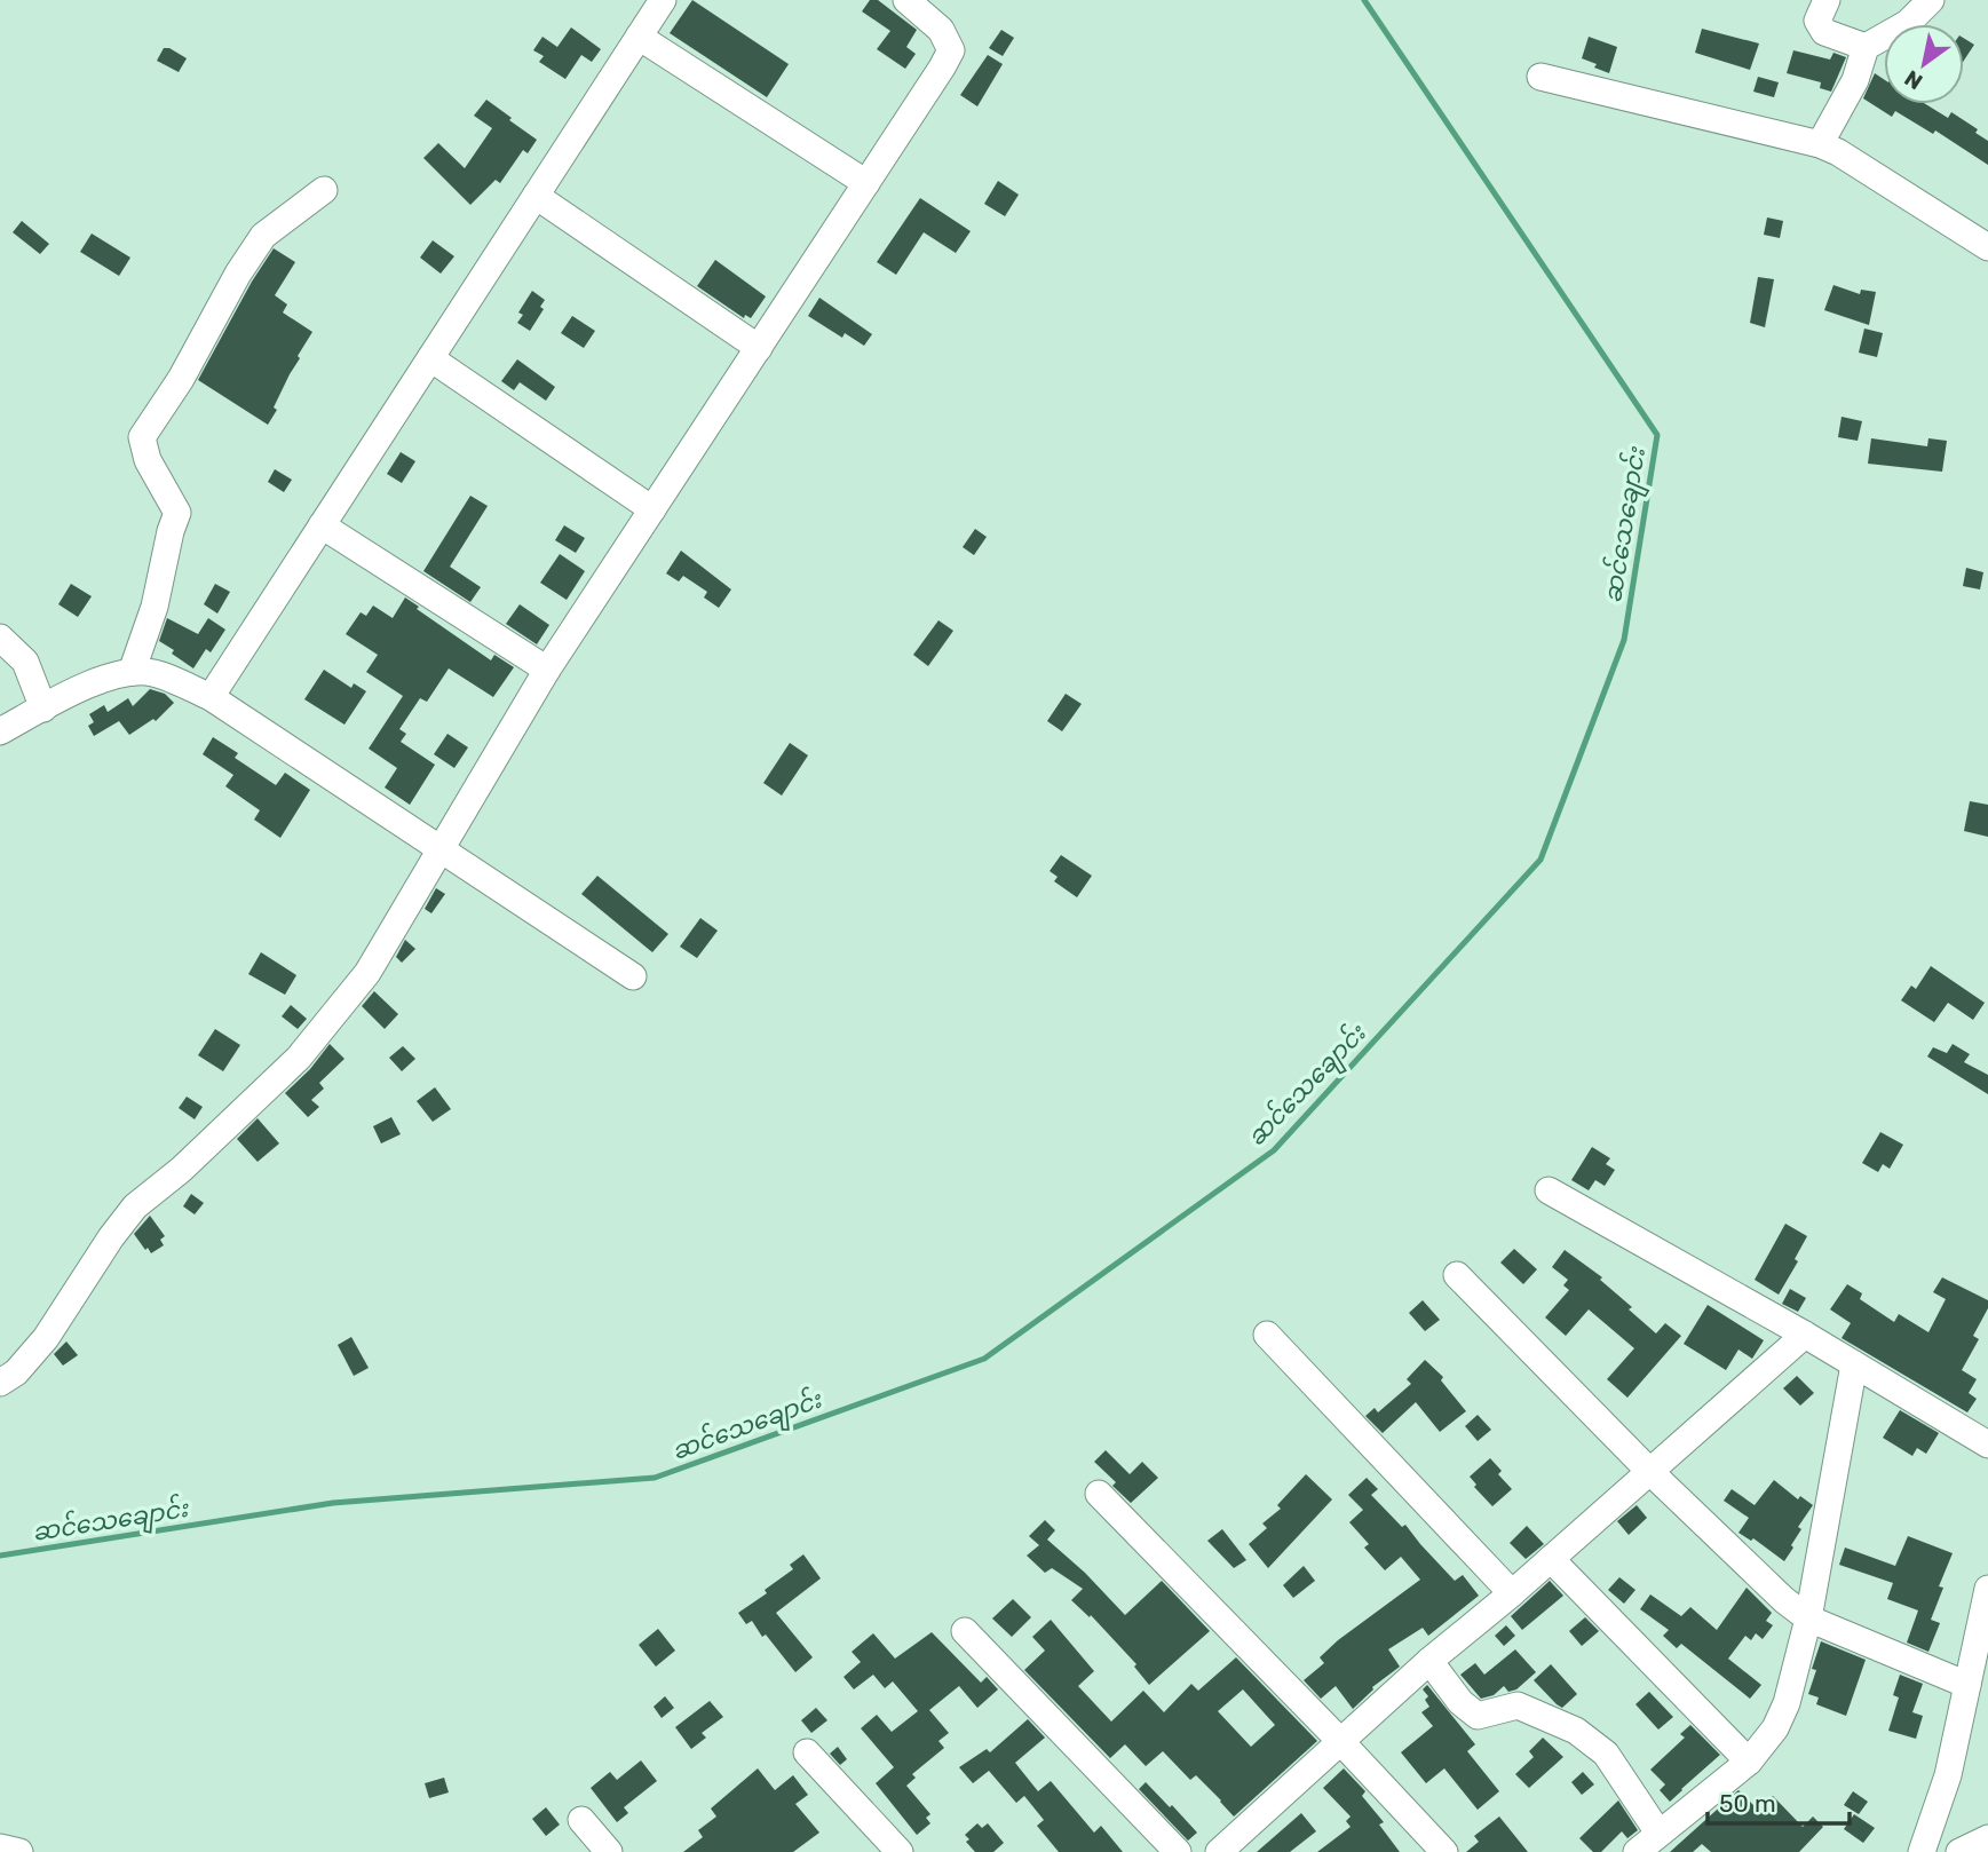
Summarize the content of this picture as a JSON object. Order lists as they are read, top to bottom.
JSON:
{
  "water": ["ဆင်သေချောင်း"],
  "scale_bar": "50 m",
  "north": "bottom left"
}
